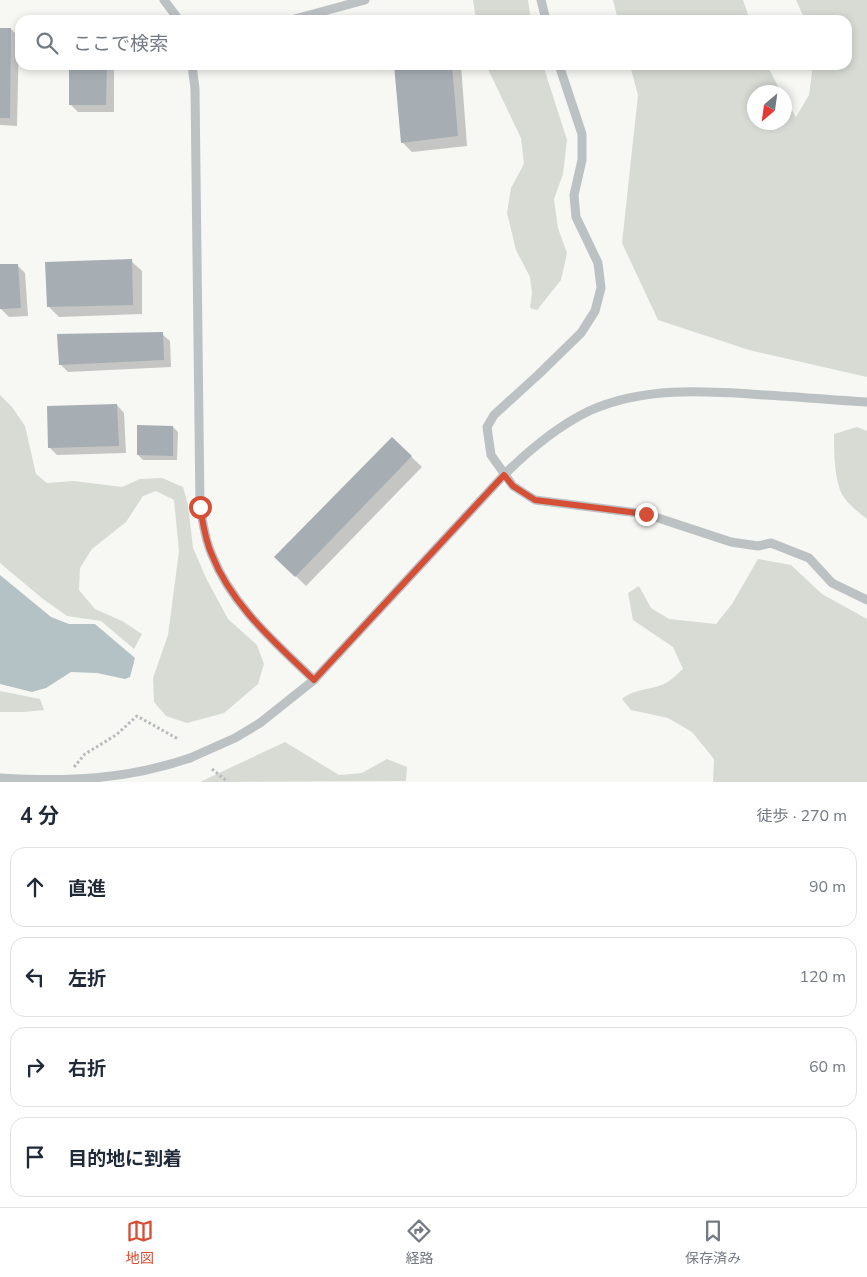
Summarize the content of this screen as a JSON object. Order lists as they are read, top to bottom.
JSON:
{
  "north": "bottom left",
  "page": {
    "search": "ここで検索",
    "heading": ["4 分", "徒歩 · 270 m"],
    "list": [
      ["直進", "90 m"],
      ["左折", "120 m"],
      ["右折", "60 m"],
      "目的地に到着"
    ],
    "nav": ["地図", "経路", "保存済み"]
  }
}
